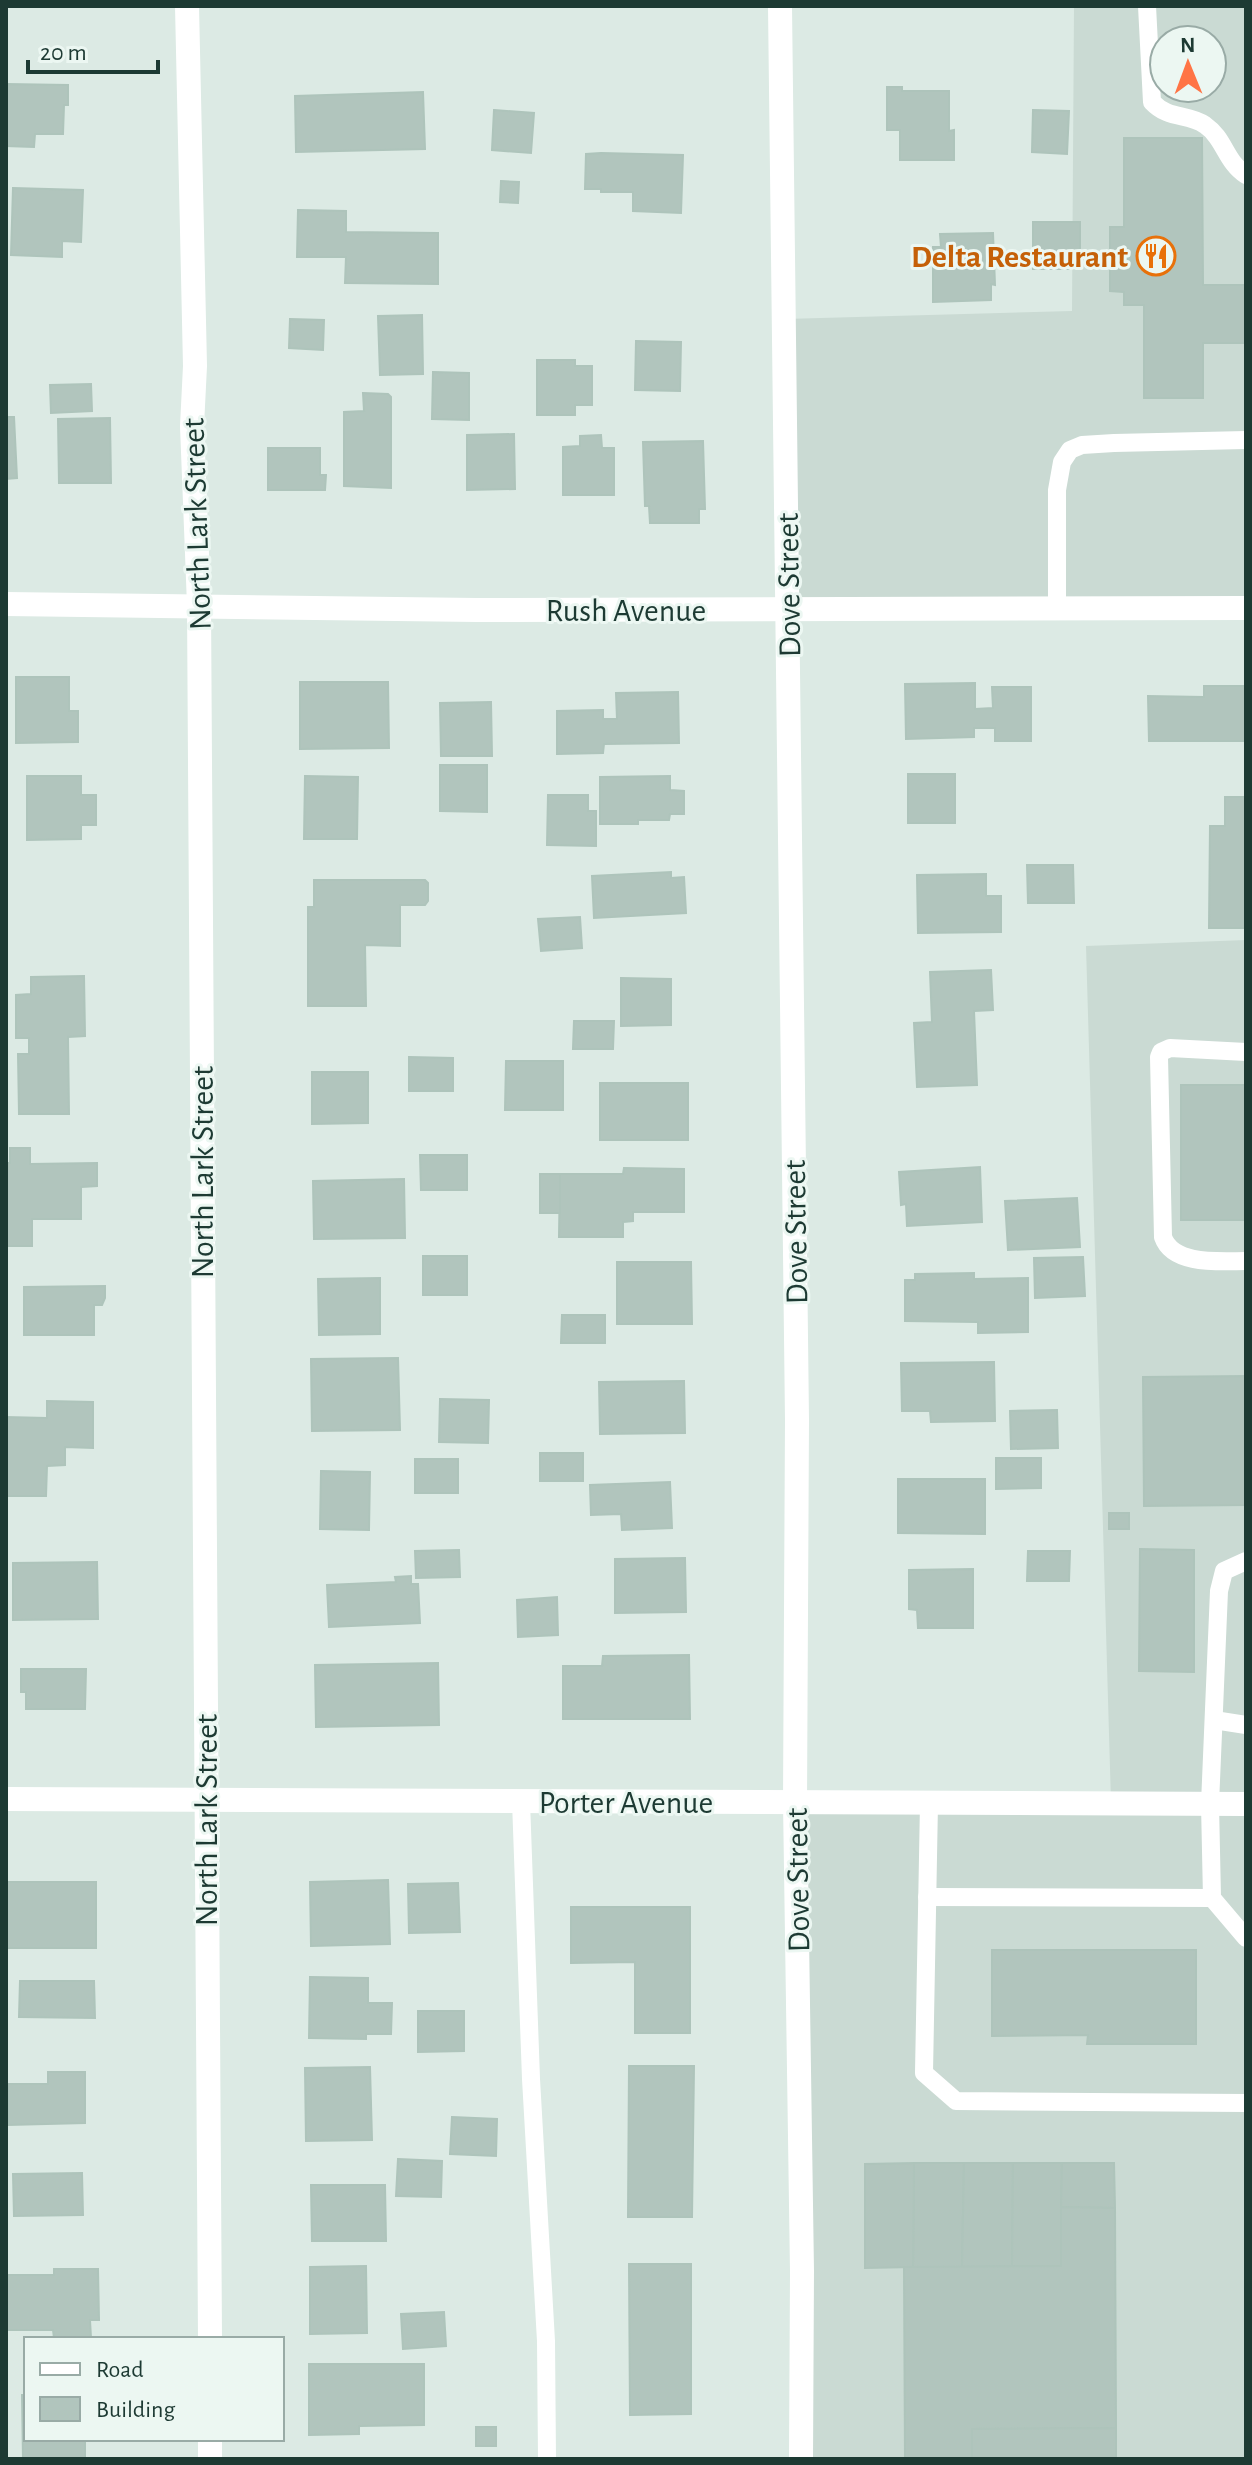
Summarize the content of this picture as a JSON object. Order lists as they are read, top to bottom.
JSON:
{
  "streets": {
    "street": [
      "North Lark Street",
      "Dove Street",
      "Rush Avenue",
      "Porter Avenue"
    ]
  },
  "crossings": [
    ["North Lark Street", "Rush Avenue"],
    ["North Lark Street", "Porter Avenue"],
    ["Dove Street", "Rush Avenue"],
    ["Dove Street", "Porter Avenue"]
  ],
  "places": {
    "restaurant": ["Delta Restaurant"]
  },
  "legend": ["Road", "Building"],
  "scale_bar": "20 m",
  "north": "top"
}
